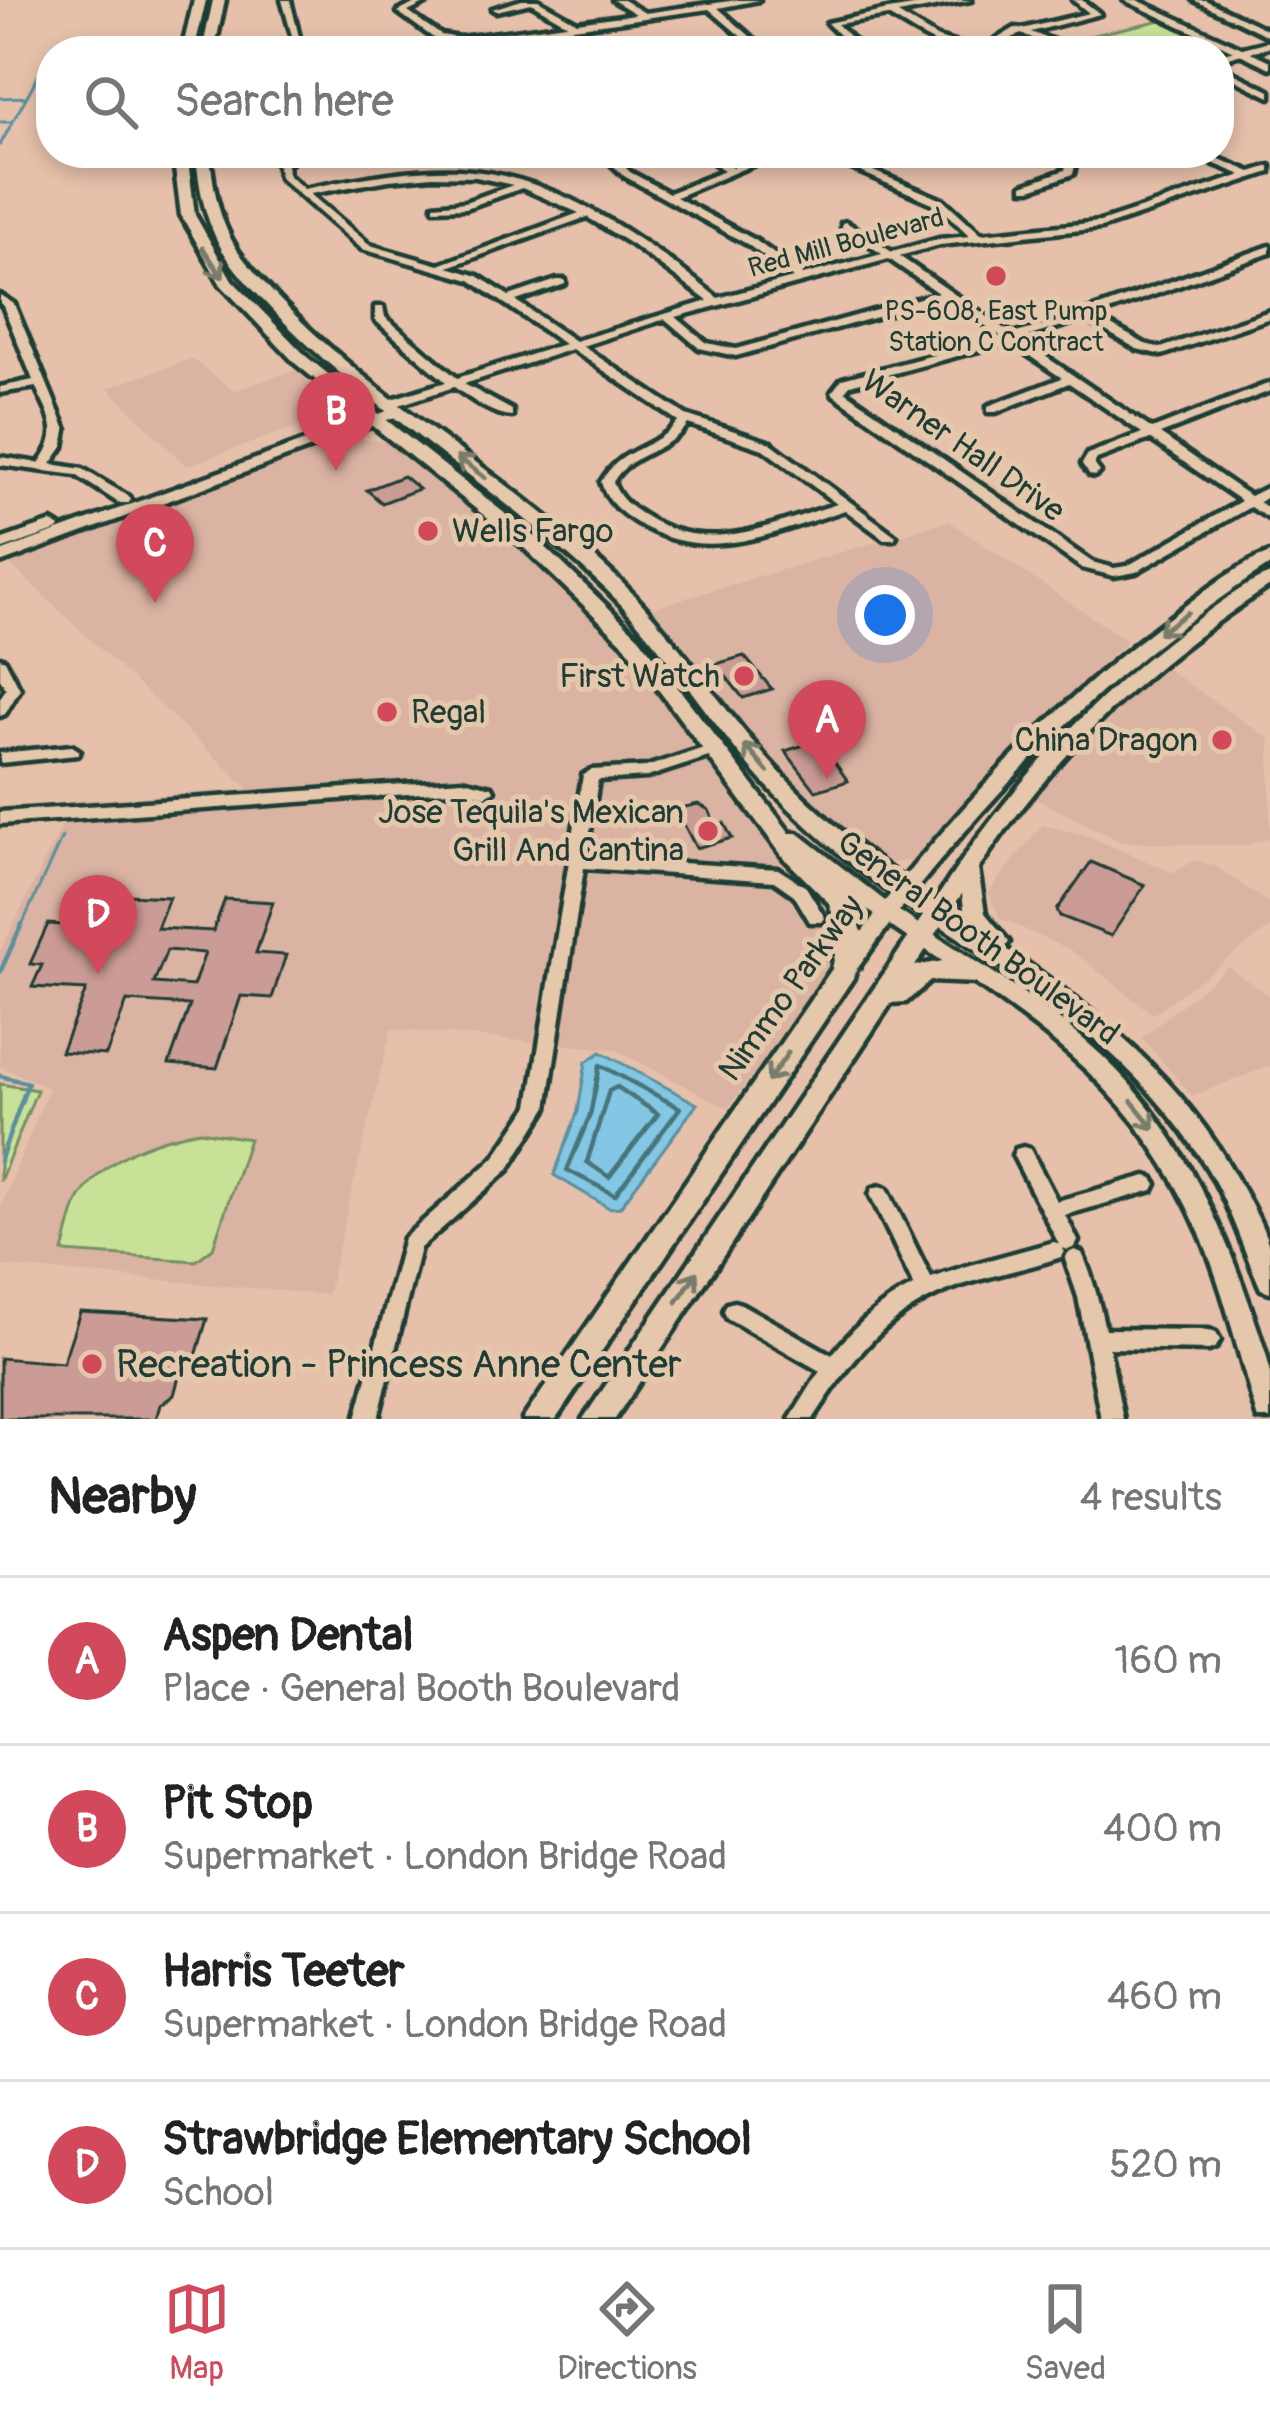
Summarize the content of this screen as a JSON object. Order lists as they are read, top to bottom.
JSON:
{
  "streets": {
    "highway": ["General Booth Boulevard", "Nimmo Parkway"],
    "street": ["Red Mill Boulevard", "Warner Hall Drive"]
  },
  "crossings": [
    ["Red Mill Boulevard", "General Booth Boulevard"],
    ["General Booth Boulevard", "Nimmo Parkway"]
  ],
  "places": [
    "PS-608; East Pump Station C Contract",
    "Wells Fargo",
    "First Watch",
    "Regal",
    "China Dragon",
    "Jose Tequila's Mexican Grill And Cantina",
    "Recreation - Princess Anne Center"
  ],
  "page": {
    "search": "Search here",
    "pins": [
      "B",
      "C",
      "A",
      "D"
    ],
    "heading": ["Nearby", "4 results"],
    "list": [
      {
        "mark": "A",
        "name": "Aspen Dental",
        "note": "Place · General Booth Boulevard",
        "value": "160 m"
      },
      {
        "mark": "B",
        "name": "Pit Stop",
        "note": "Supermarket · London Bridge Road",
        "value": "400 m"
      },
      {
        "mark": "C",
        "name": "Harris Teeter",
        "note": "Supermarket · London Bridge Road",
        "value": "460 m"
      },
      {
        "mark": "D",
        "name": "Strawbridge Elementary School",
        "note": "School",
        "value": "520 m"
      }
    ],
    "nav": ["Map", "Directions", "Saved"]
  }
}
